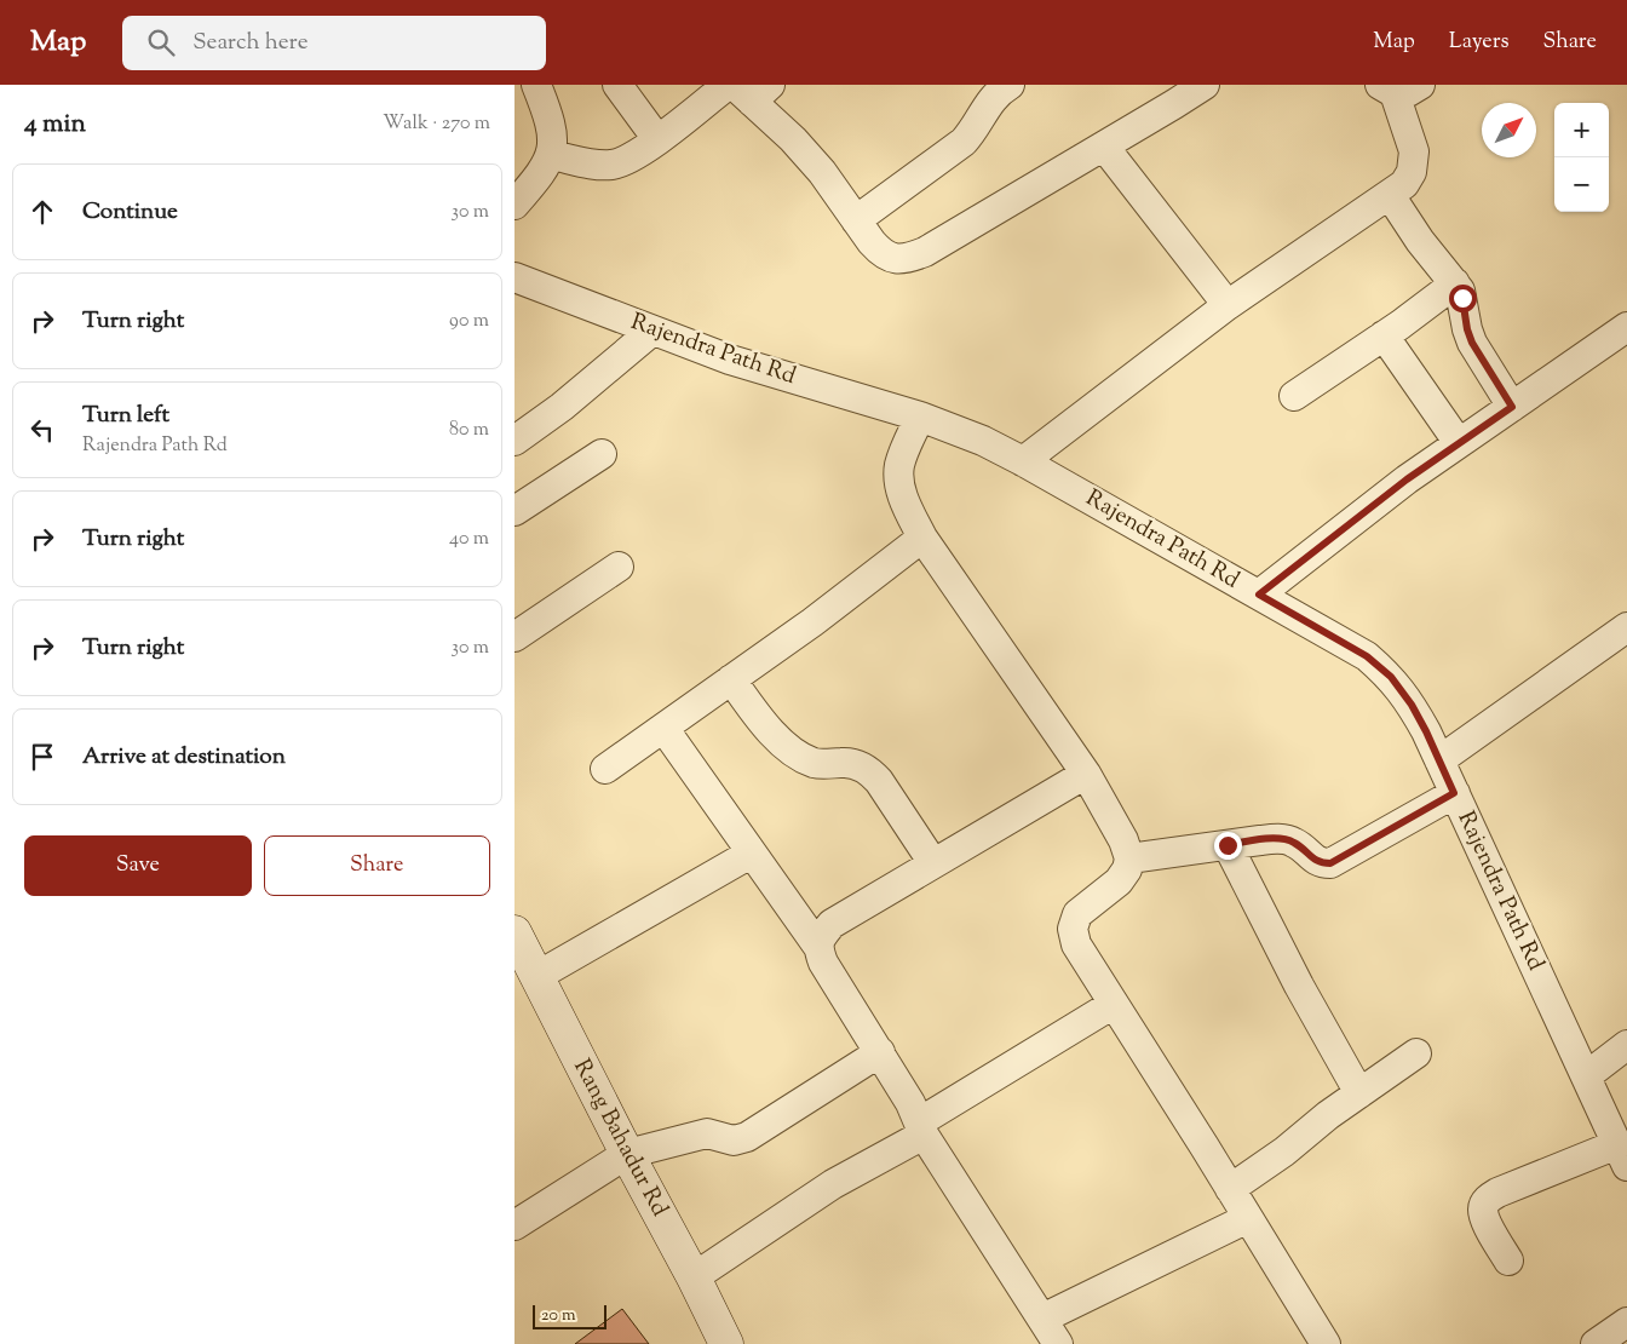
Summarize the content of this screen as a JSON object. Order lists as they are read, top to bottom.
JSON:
{
  "streets": {
    "street": ["Rajendra Path Rd", "Rang Bahadur Rd"]
  },
  "scale_bar": "20 m",
  "north": "top right",
  "page": {
    "header": "Map",
    "search": "Search here",
    "nav": ["Map", "Layers", "Share"],
    "heading": ["4 min", "Walk · 270 m"],
    "map_buttons": ["+", "−"],
    "list": [
      ["Continue", "30 m"],
      ["Turn right", "90 m"],
      ["Turn left", "Rajendra Path Rd", "80 m"],
      ["Turn right", "40 m"],
      ["Turn right", "30 m"],
      "Arrive at destination"
    ],
    "buttons": ["Save", "Share"],
    "scale": "20 m"
  }
}
